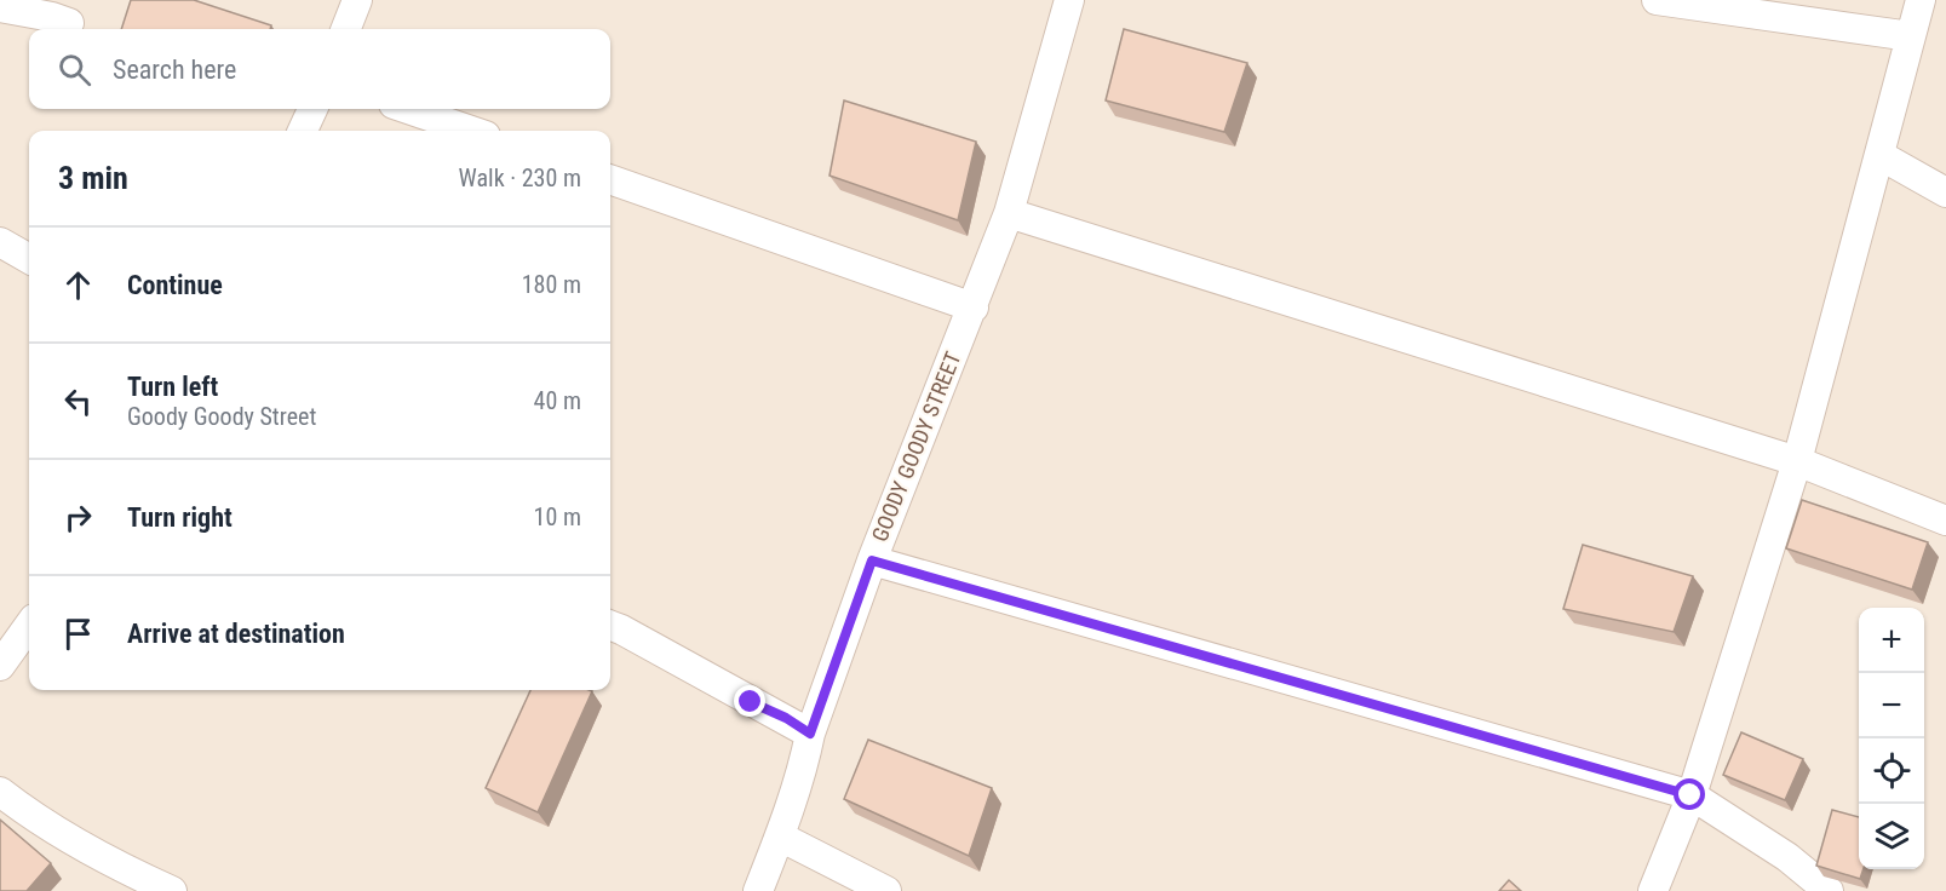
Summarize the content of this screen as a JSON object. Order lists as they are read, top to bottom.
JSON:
{
  "streets": {
    "street": ["GOODY GOODY STREET"]
  },
  "page": {
    "search": "Search here",
    "heading": ["3 min", "Walk · 230 m"],
    "list": [
      ["Continue", "180 m"],
      ["Turn left", "Goody Goody Street", "40 m"],
      ["Turn right", "10 m"],
      "Arrive at destination"
    ],
    "map_buttons": ["+", "−"]
  }
}
